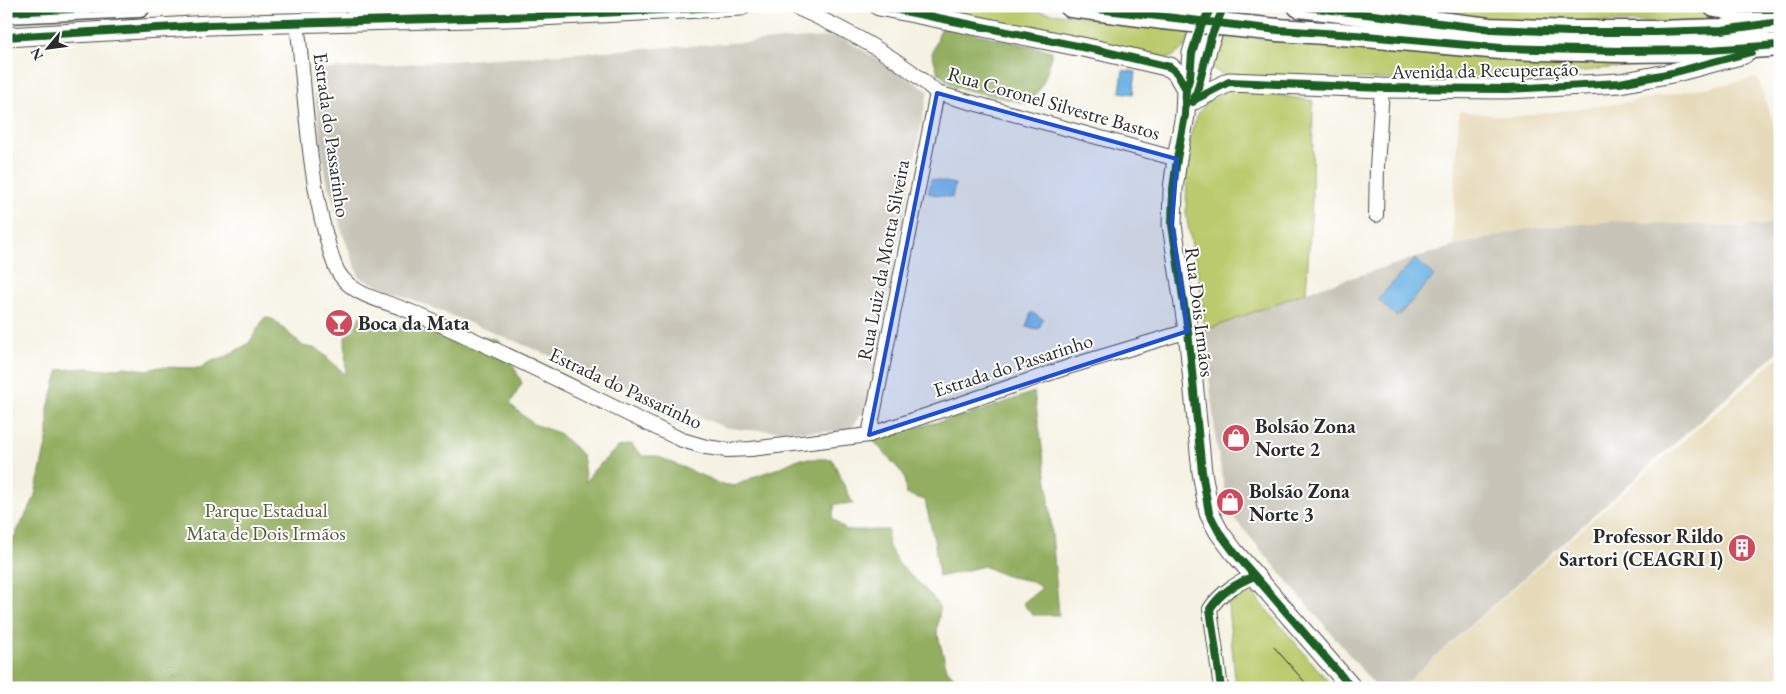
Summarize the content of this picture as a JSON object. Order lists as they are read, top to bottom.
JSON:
{
  "streets": {
    "highway": ["Avenida da Recuperação"],
    "main road": ["Rua Dois Irmãos"],
    "street": ["Rua Coronel Silvestre Bastos", "Estrada do Passarinho", "Rua Luiz da Motta Silveira"]
  },
  "crossings": [
    ["Avenida da Recuperação", "Rua Dois Irmãos"],
    ["Rua Coronel Silvestre Bastos", "Rua Luiz da Motta Silveira"],
    ["Rua Coronel Silvestre Bastos", "Rua Dois Irmãos"],
    ["Estrada do Passarinho", "Rua Luiz da Motta Silveira"],
    ["Estrada do Passarinho", "Rua Dois Irmãos"]
  ],
  "parks": ["Parque Estadual Mata de Dois Irmãos"],
  "places": {
    "bar": ["Boca da Mata"],
    "shop": ["Bolsão Zona Norte 2", "Bolsão Zona Norte 3"],
    "building": ["Professor Rildo Sartori (CEAGRI I)"]
  },
  "north": "bottom left"
}
